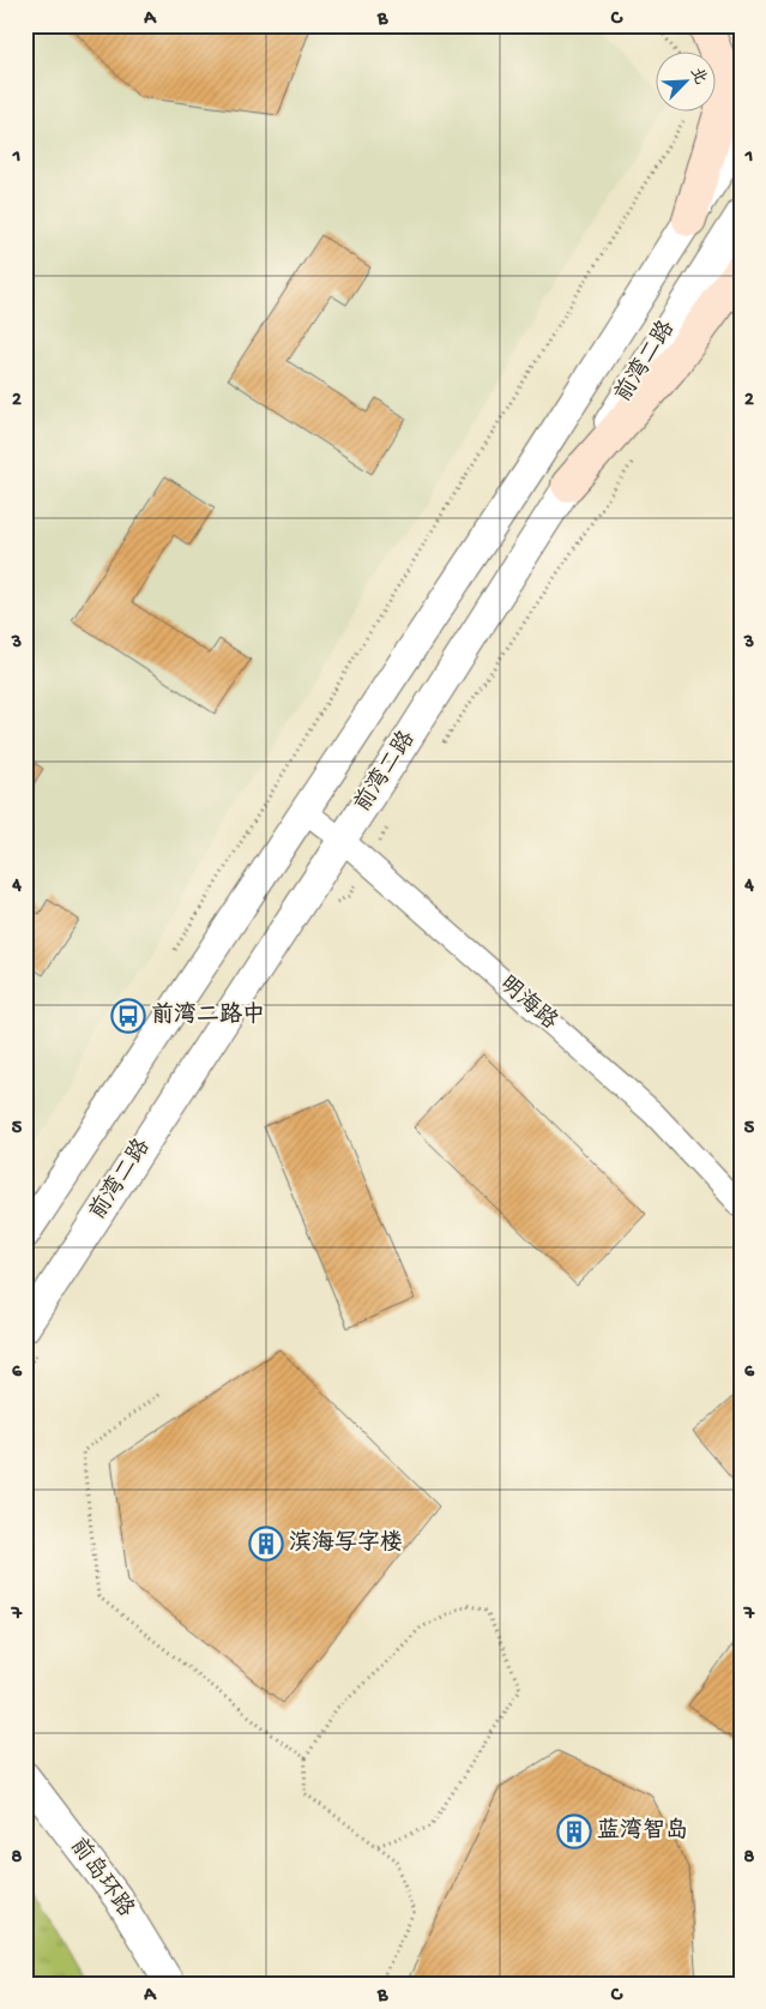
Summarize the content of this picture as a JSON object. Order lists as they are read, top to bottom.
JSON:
{
  "streets": {
    "street": ["前湾二路", "明海路", "前岛环路"]
  },
  "crossings": [
    ["前湾二路", "明海路"]
  ],
  "places": {
    "bus stop": ["前湾二路中"],
    "building": ["滨海写字楼", "蓝湾智岛"]
  },
  "north": "top right",
  "grid": {
    "columns": ["A", "B", "C"],
    "rows": [
      "1",
      "2",
      "3",
      "4",
      "5",
      "6",
      "7",
      "8"
    ]
  }
}
